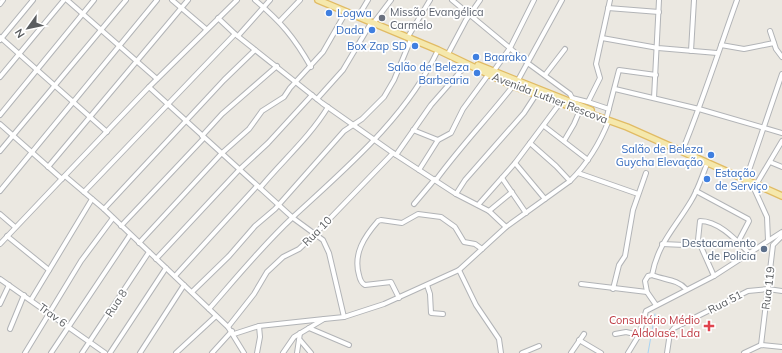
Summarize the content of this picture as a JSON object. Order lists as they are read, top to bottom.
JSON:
{
  "streets": {
    "main road": ["Avenida Luther Rescova"],
    "street": [
      "Rua 10",
      "Rua 119",
      "Rua 51",
      "Rua 8",
      "Trav 6"
    ]
  },
  "crossings": [
    ["Avenida Luther Rescova", "Rua 10"],
    ["Rua 119", "Rua 51"],
    ["Rua 8", "Trav 6"]
  ],
  "places": {
    "other": [
      "Logwa",
      "Missão Evangélica Carmelo",
      "Dada",
      "Box Zap SD",
      "Baarako",
      "Salão de Beleza Barbearia",
      "Salão de Beleza Guycha Elevação",
      "Estação de Serviço",
      "Destacamento de Policia"
    ],
    "health": ["Consultório Médio Aldolase, Lda"]
  },
  "north": "bottom left"
}
